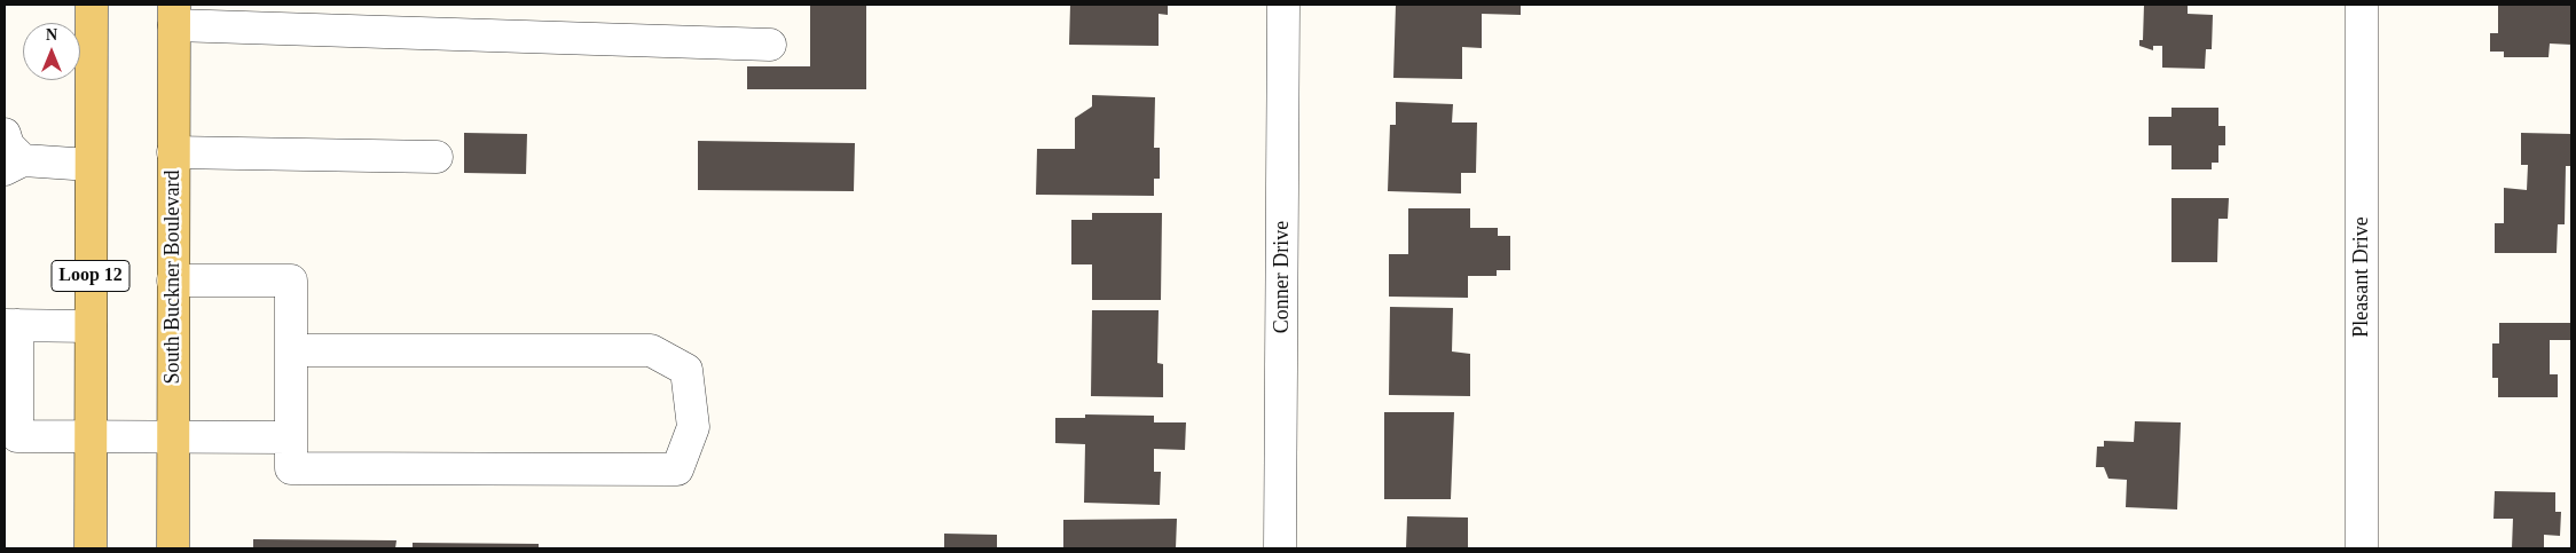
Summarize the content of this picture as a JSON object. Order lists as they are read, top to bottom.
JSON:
{
  "streets": {
    "main road": ["Loop 12", "South Buckner Boulevard"],
    "street": ["Conner Drive", "Pleasant Drive"]
  },
  "north": "top"
}
